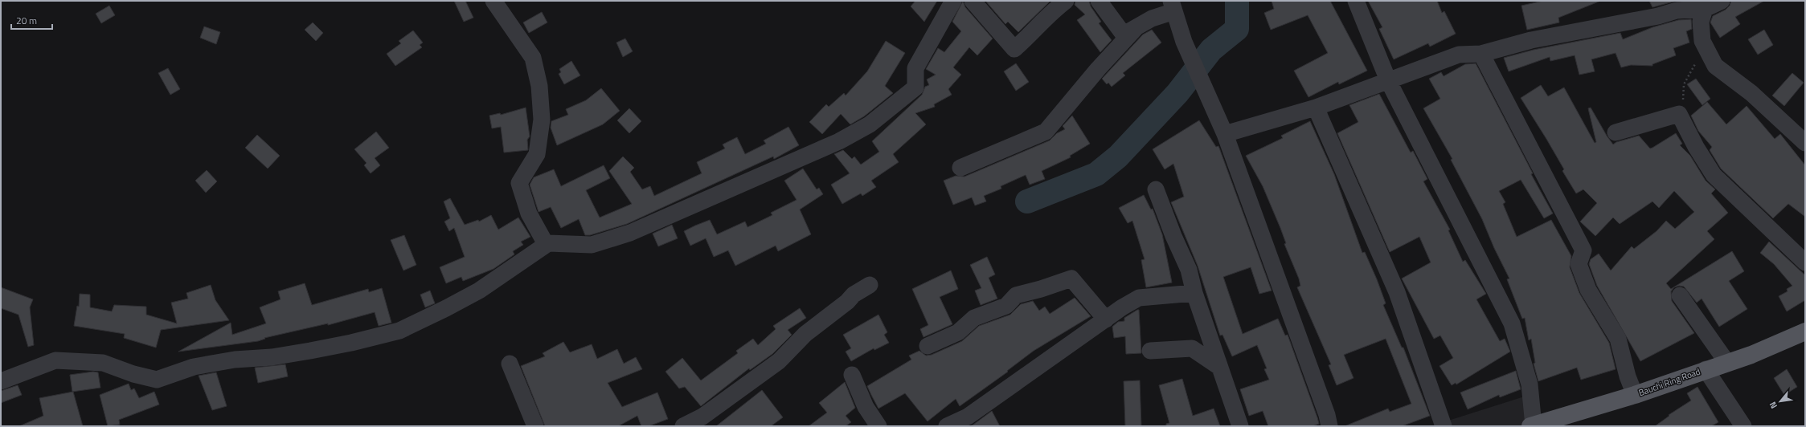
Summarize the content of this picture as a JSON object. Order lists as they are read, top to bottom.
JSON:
{
  "streets": {
    "main road": ["Bauchi Ring Road"]
  },
  "scale_bar": "20 m",
  "north": "bottom left"
}
